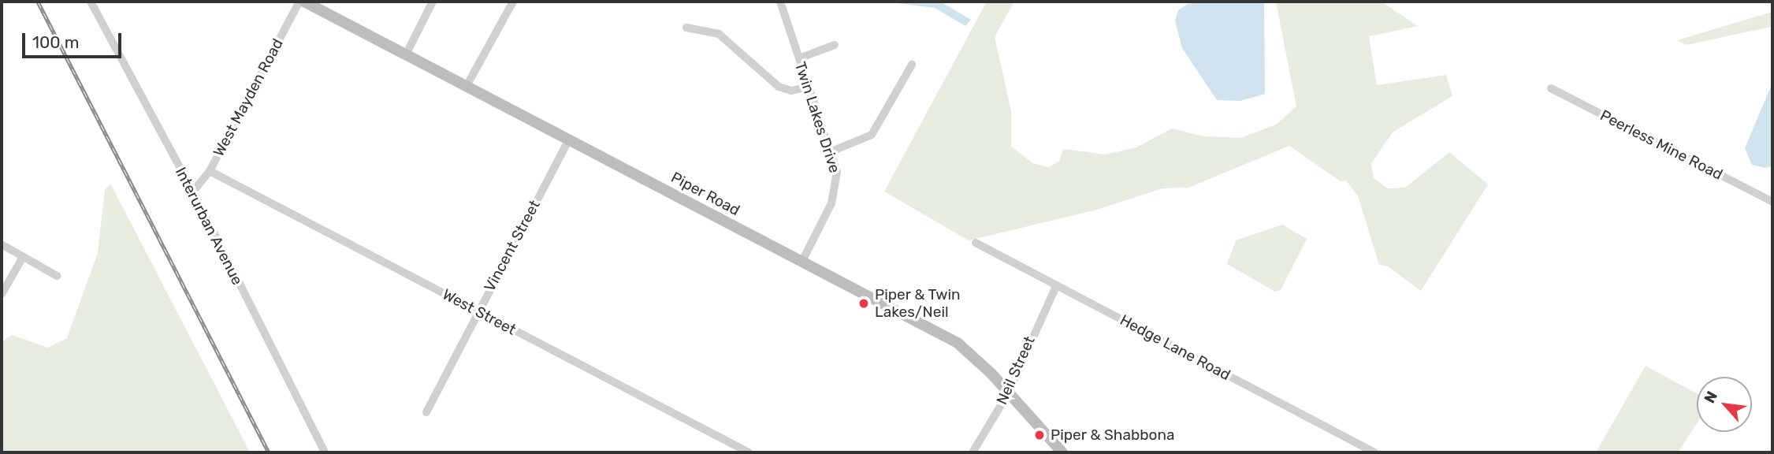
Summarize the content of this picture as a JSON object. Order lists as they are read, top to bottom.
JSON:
{
  "streets": {
    "street": [
      "West Mayden Road",
      "Twin Lakes Drive",
      "Peerless Mine Road",
      "Piper Road",
      "Interurban Avenue",
      "Vincent Street",
      "West Street",
      "Hedge Lane Road",
      "Neil Street"
    ]
  },
  "crossings": [
    ["West Mayden Road", "Interurban Avenue"],
    ["West Mayden Road", "West Street"],
    ["Twin Lakes Drive", "Piper Road"],
    ["Piper Road", "Vincent Street"],
    ["Piper Road", "Neil Street"],
    ["Vincent Street", "West Street"],
    ["Hedge Lane Road", "Neil Street"]
  ],
  "places": ["Piper & Twin Lakes/Neil", "Piper & Shabbona"],
  "scale_bar": "100 m",
  "north": "top left"
}
